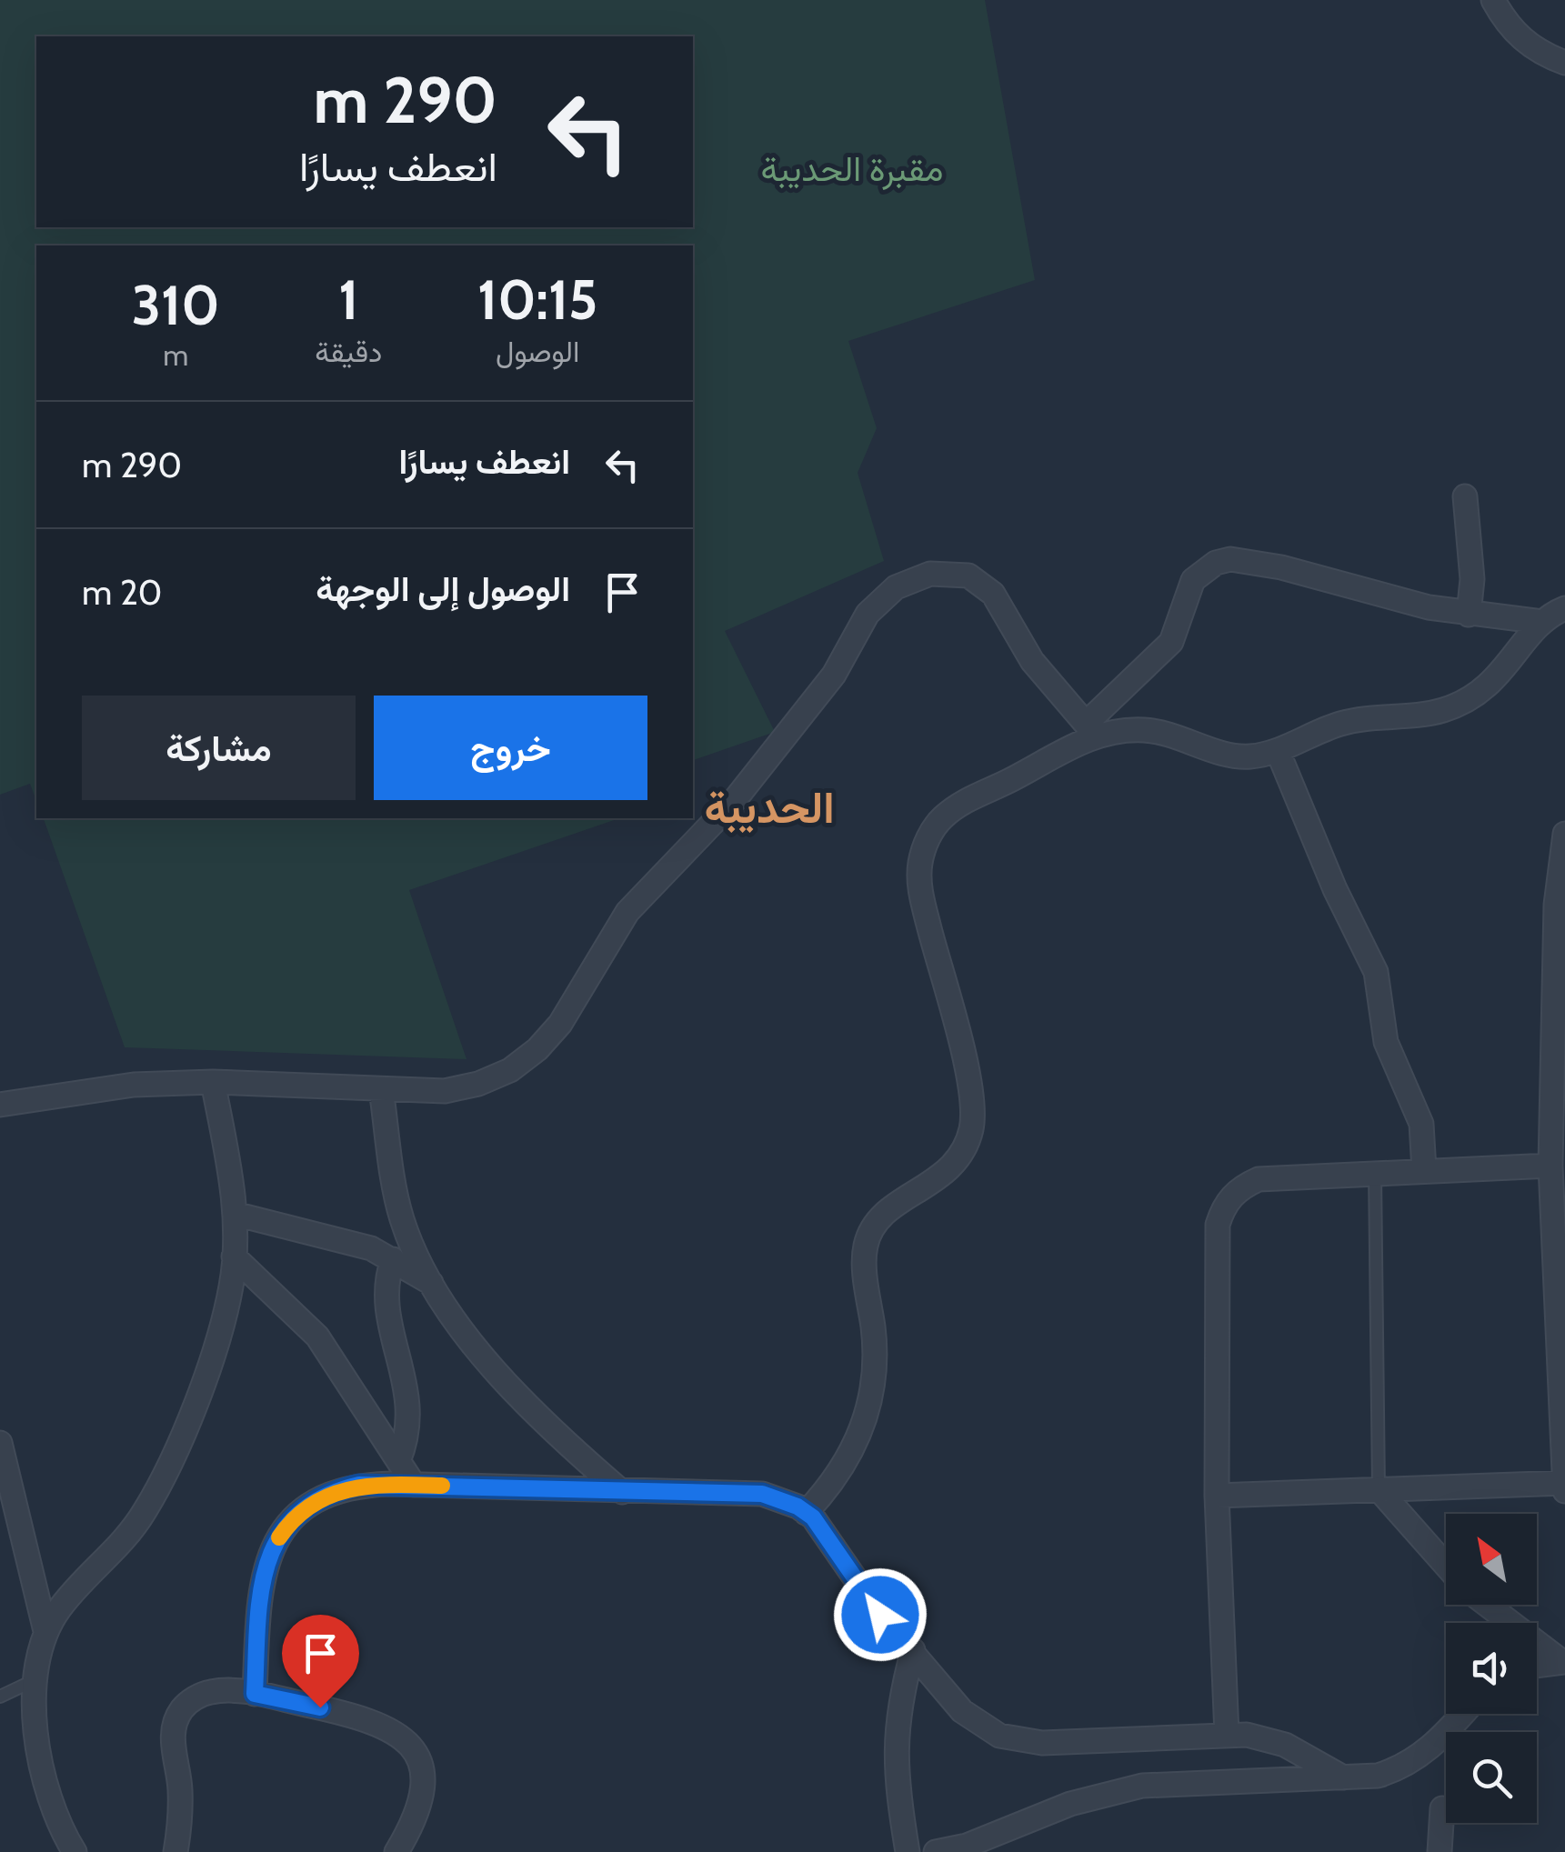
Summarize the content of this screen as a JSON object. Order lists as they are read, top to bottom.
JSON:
{
  "districts": ["الحديبة"],
  "parks": ["مقبرة الحديبة"],
  "north": "top left",
  "page": {
    "turn": ["290 m", "انعطف يسارًا"],
    "eta": [
      "10:15",
      "الوصول",
      "1",
      "دقيقة",
      "310",
      "m"
    ],
    "list": [
      {
        "name": "انعطف يسارًا",
        "value": "290 m"
      },
      {
        "name": "الوصول إلى الوجهة",
        "value": "20 m"
      }
    ],
    "buttons": ["خروج", "مشاركة"]
  }
}
